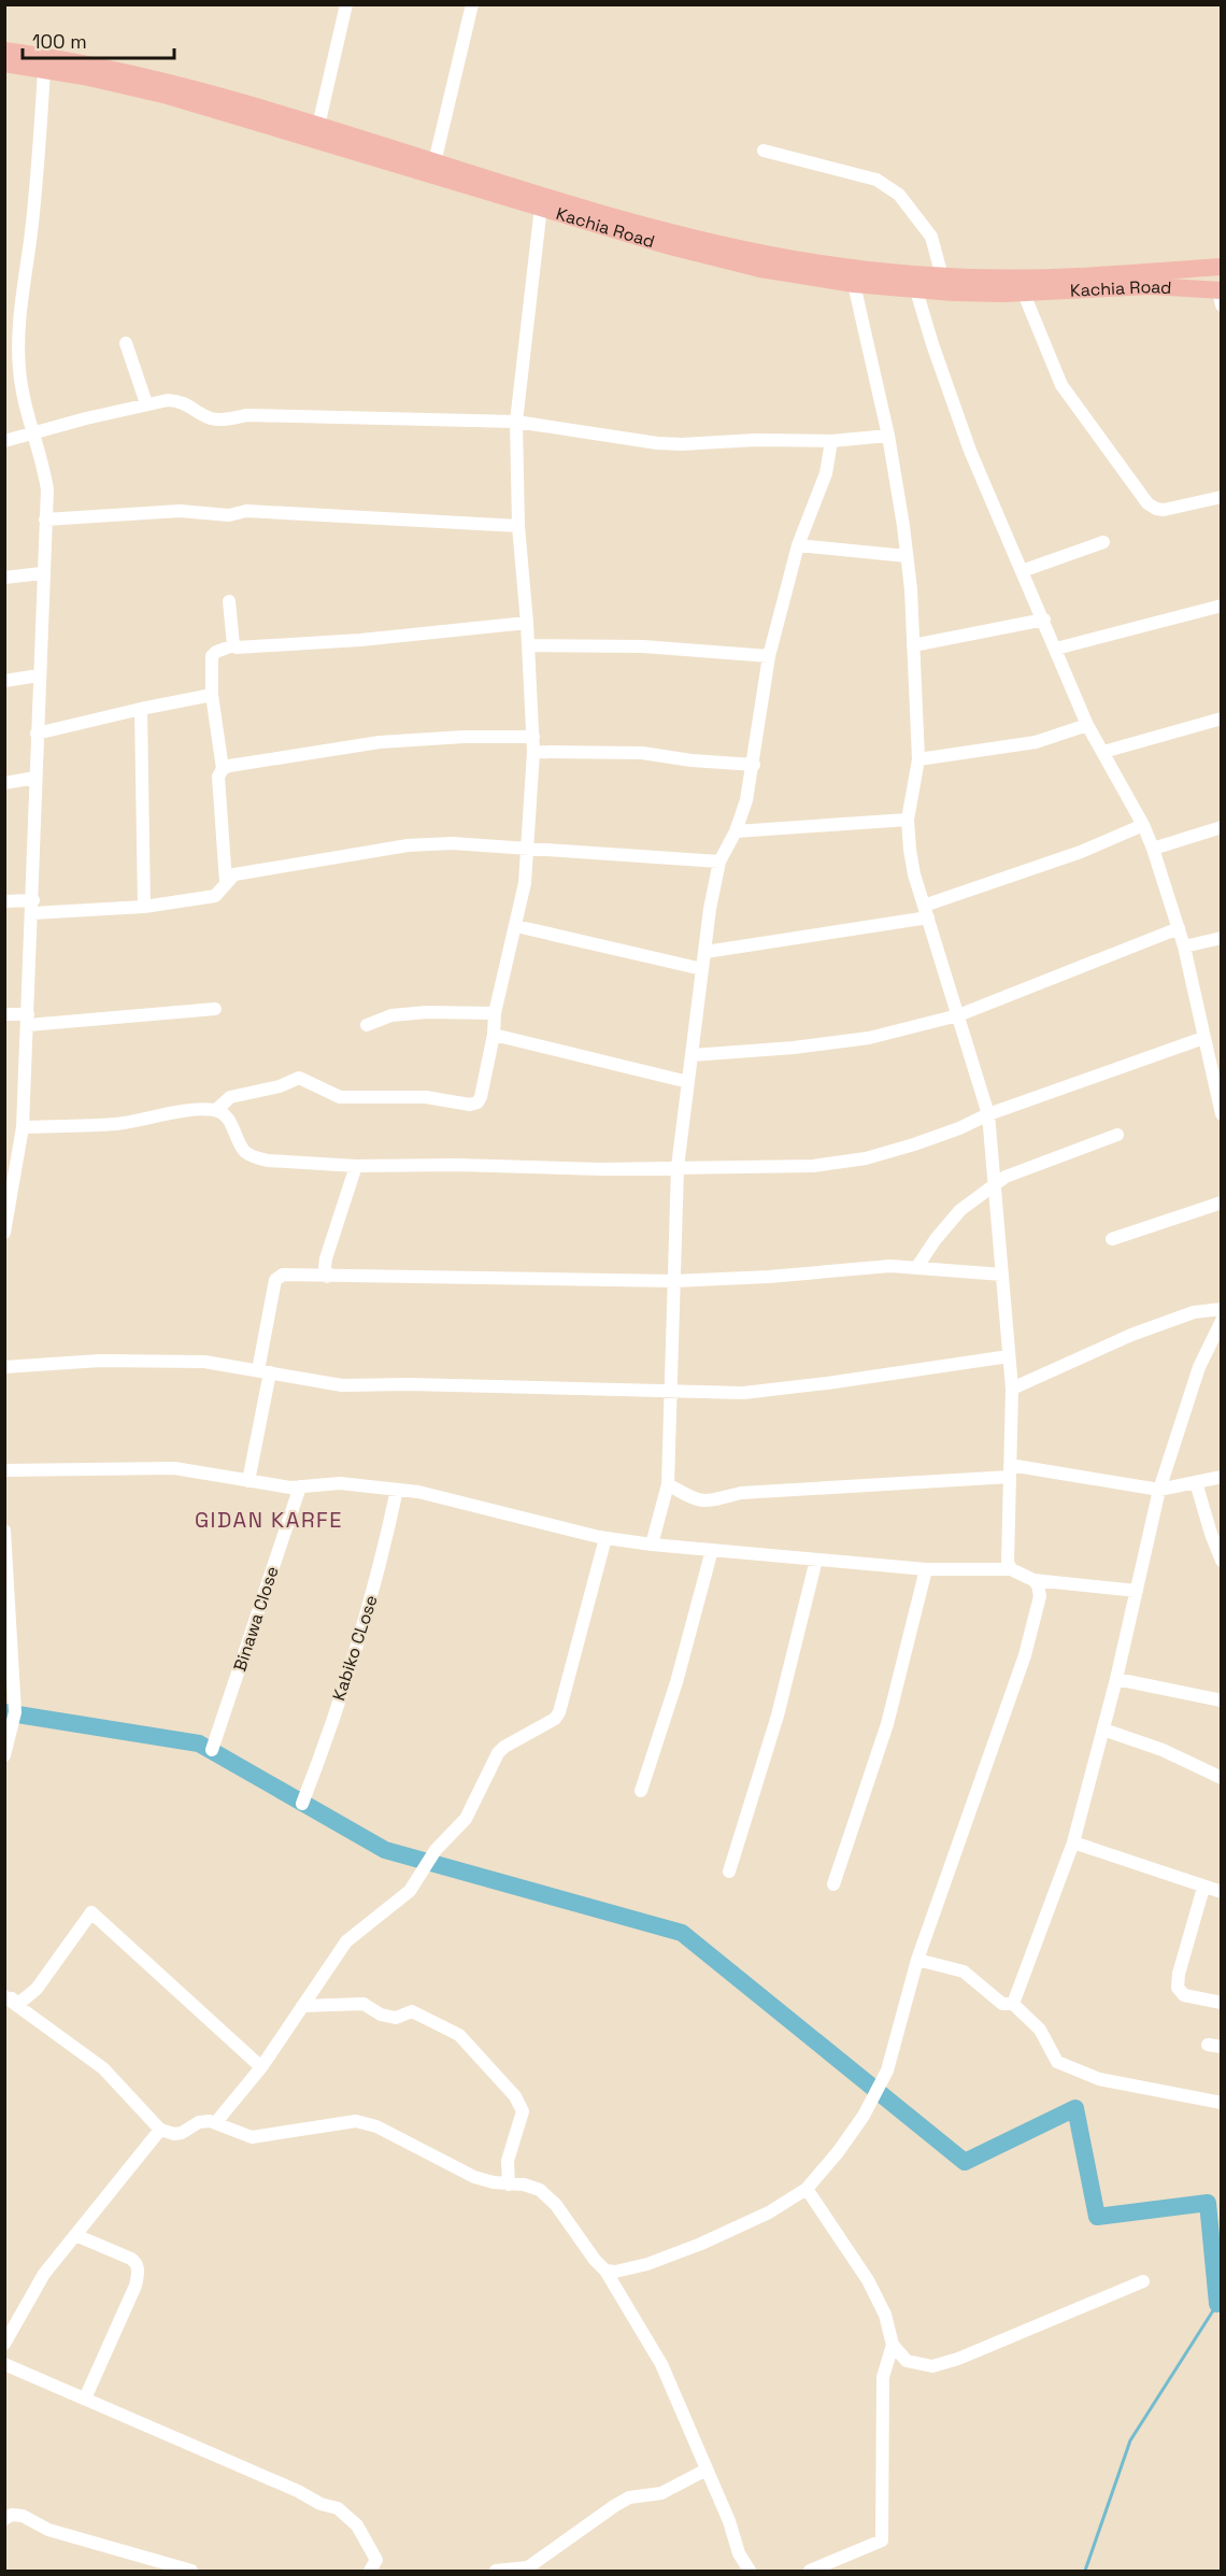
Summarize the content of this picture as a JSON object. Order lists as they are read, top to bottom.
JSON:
{
  "streets": {
    "highway": ["Kachia Road"],
    "street": ["Binawa Close", "Kabiko CLose"]
  },
  "districts": ["GIDAN KARFE"],
  "scale_bar": "100 m"
}
